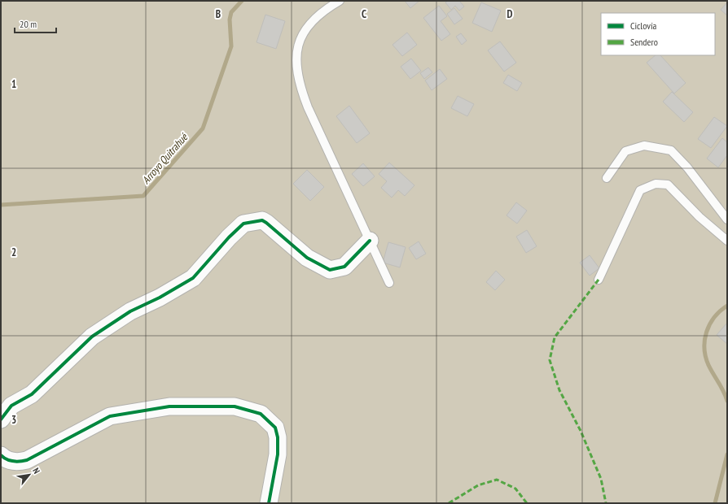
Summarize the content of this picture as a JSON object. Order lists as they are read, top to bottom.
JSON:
{
  "water": ["Arroyo Quitrahué"],
  "legend": ["Ciclovía", "Sendero"],
  "scale_bar": "20 m",
  "north": "top right",
  "grid": {
    "columns": ["B", "C", "D"],
    "rows": ["1", "2", "3"]
  }
}
